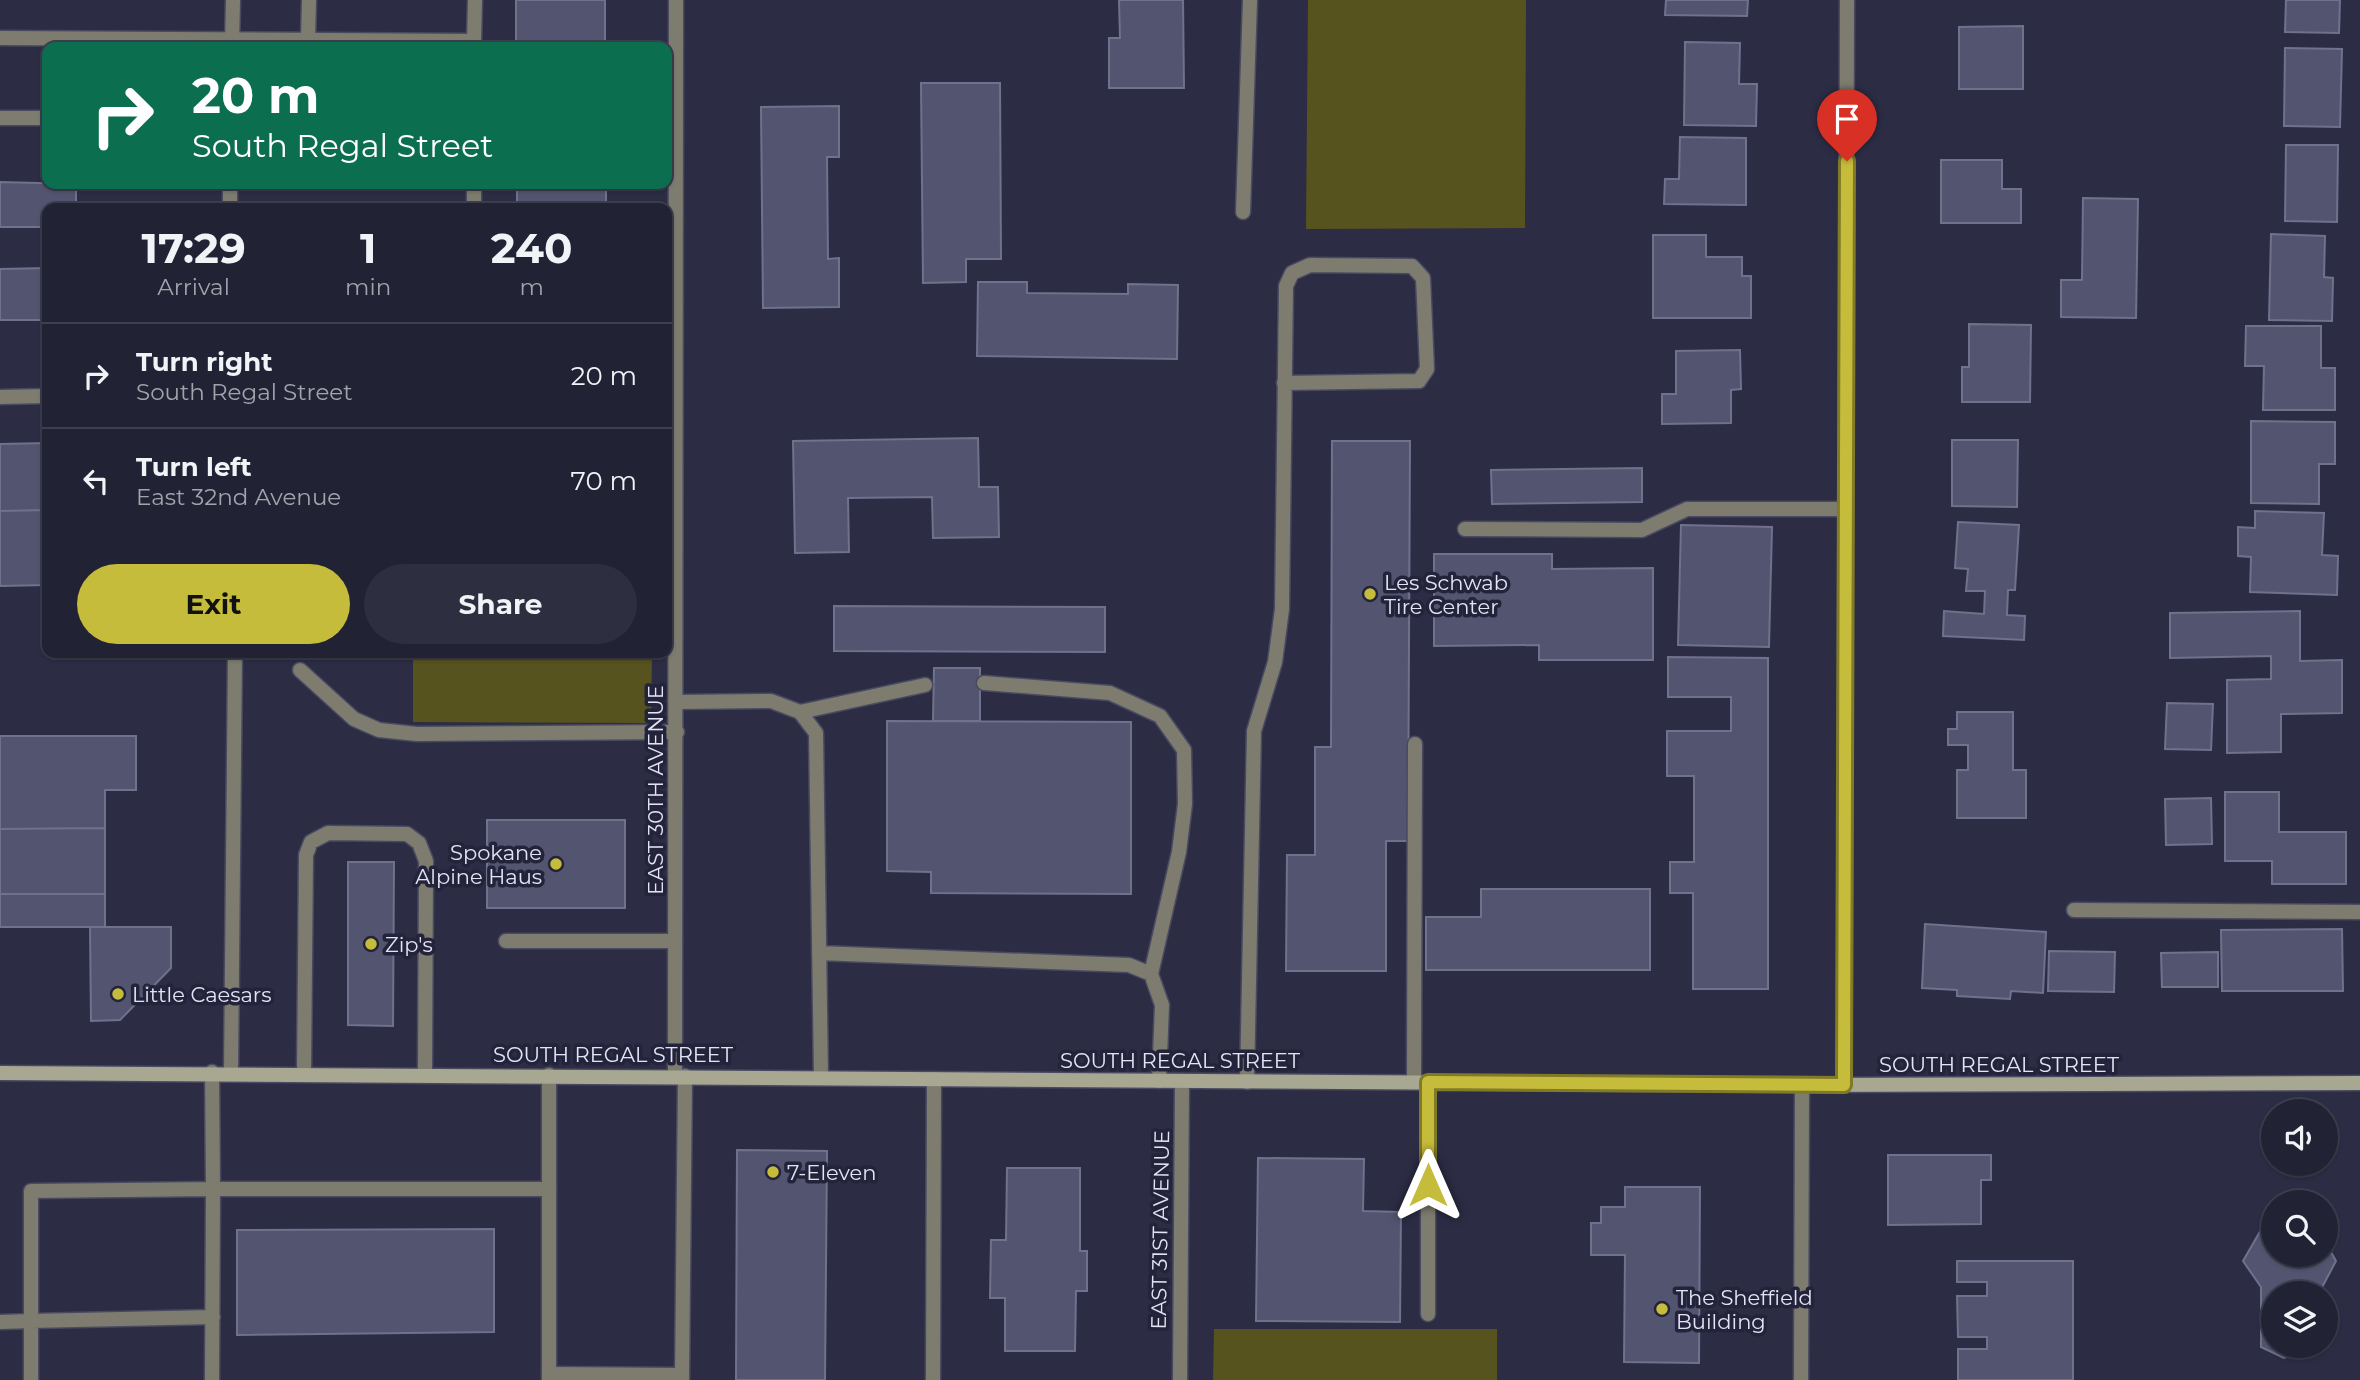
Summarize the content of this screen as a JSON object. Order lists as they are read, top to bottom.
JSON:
{
  "streets": {
    "main road": ["SOUTH REGAL STREET"],
    "street": ["EAST 30TH AVENUE", "EAST 31ST AVENUE"]
  },
  "crossings": [
    ["EAST 30TH AVENUE", "SOUTH REGAL STREET"],
    ["SOUTH REGAL STREET", "EAST 31ST AVENUE"]
  ],
  "places": [
    "Les Schwab Tire Center",
    "Spokane Alpine Haus",
    "Zip's",
    "Little Caesars",
    "7-Eleven",
    "The Sheffield Building"
  ],
  "page": {
    "turn": ["20 m", "South Regal Street"],
    "eta": [
      "17:29",
      "Arrival",
      "1",
      "min",
      "240",
      "m"
    ],
    "list": [
      {
        "name": "Turn right",
        "note": "South Regal Street",
        "value": "20 m"
      },
      {
        "name": "Turn left",
        "note": "East 32nd Avenue",
        "value": "70 m"
      }
    ],
    "buttons": ["Exit", "Share"]
  }
}
